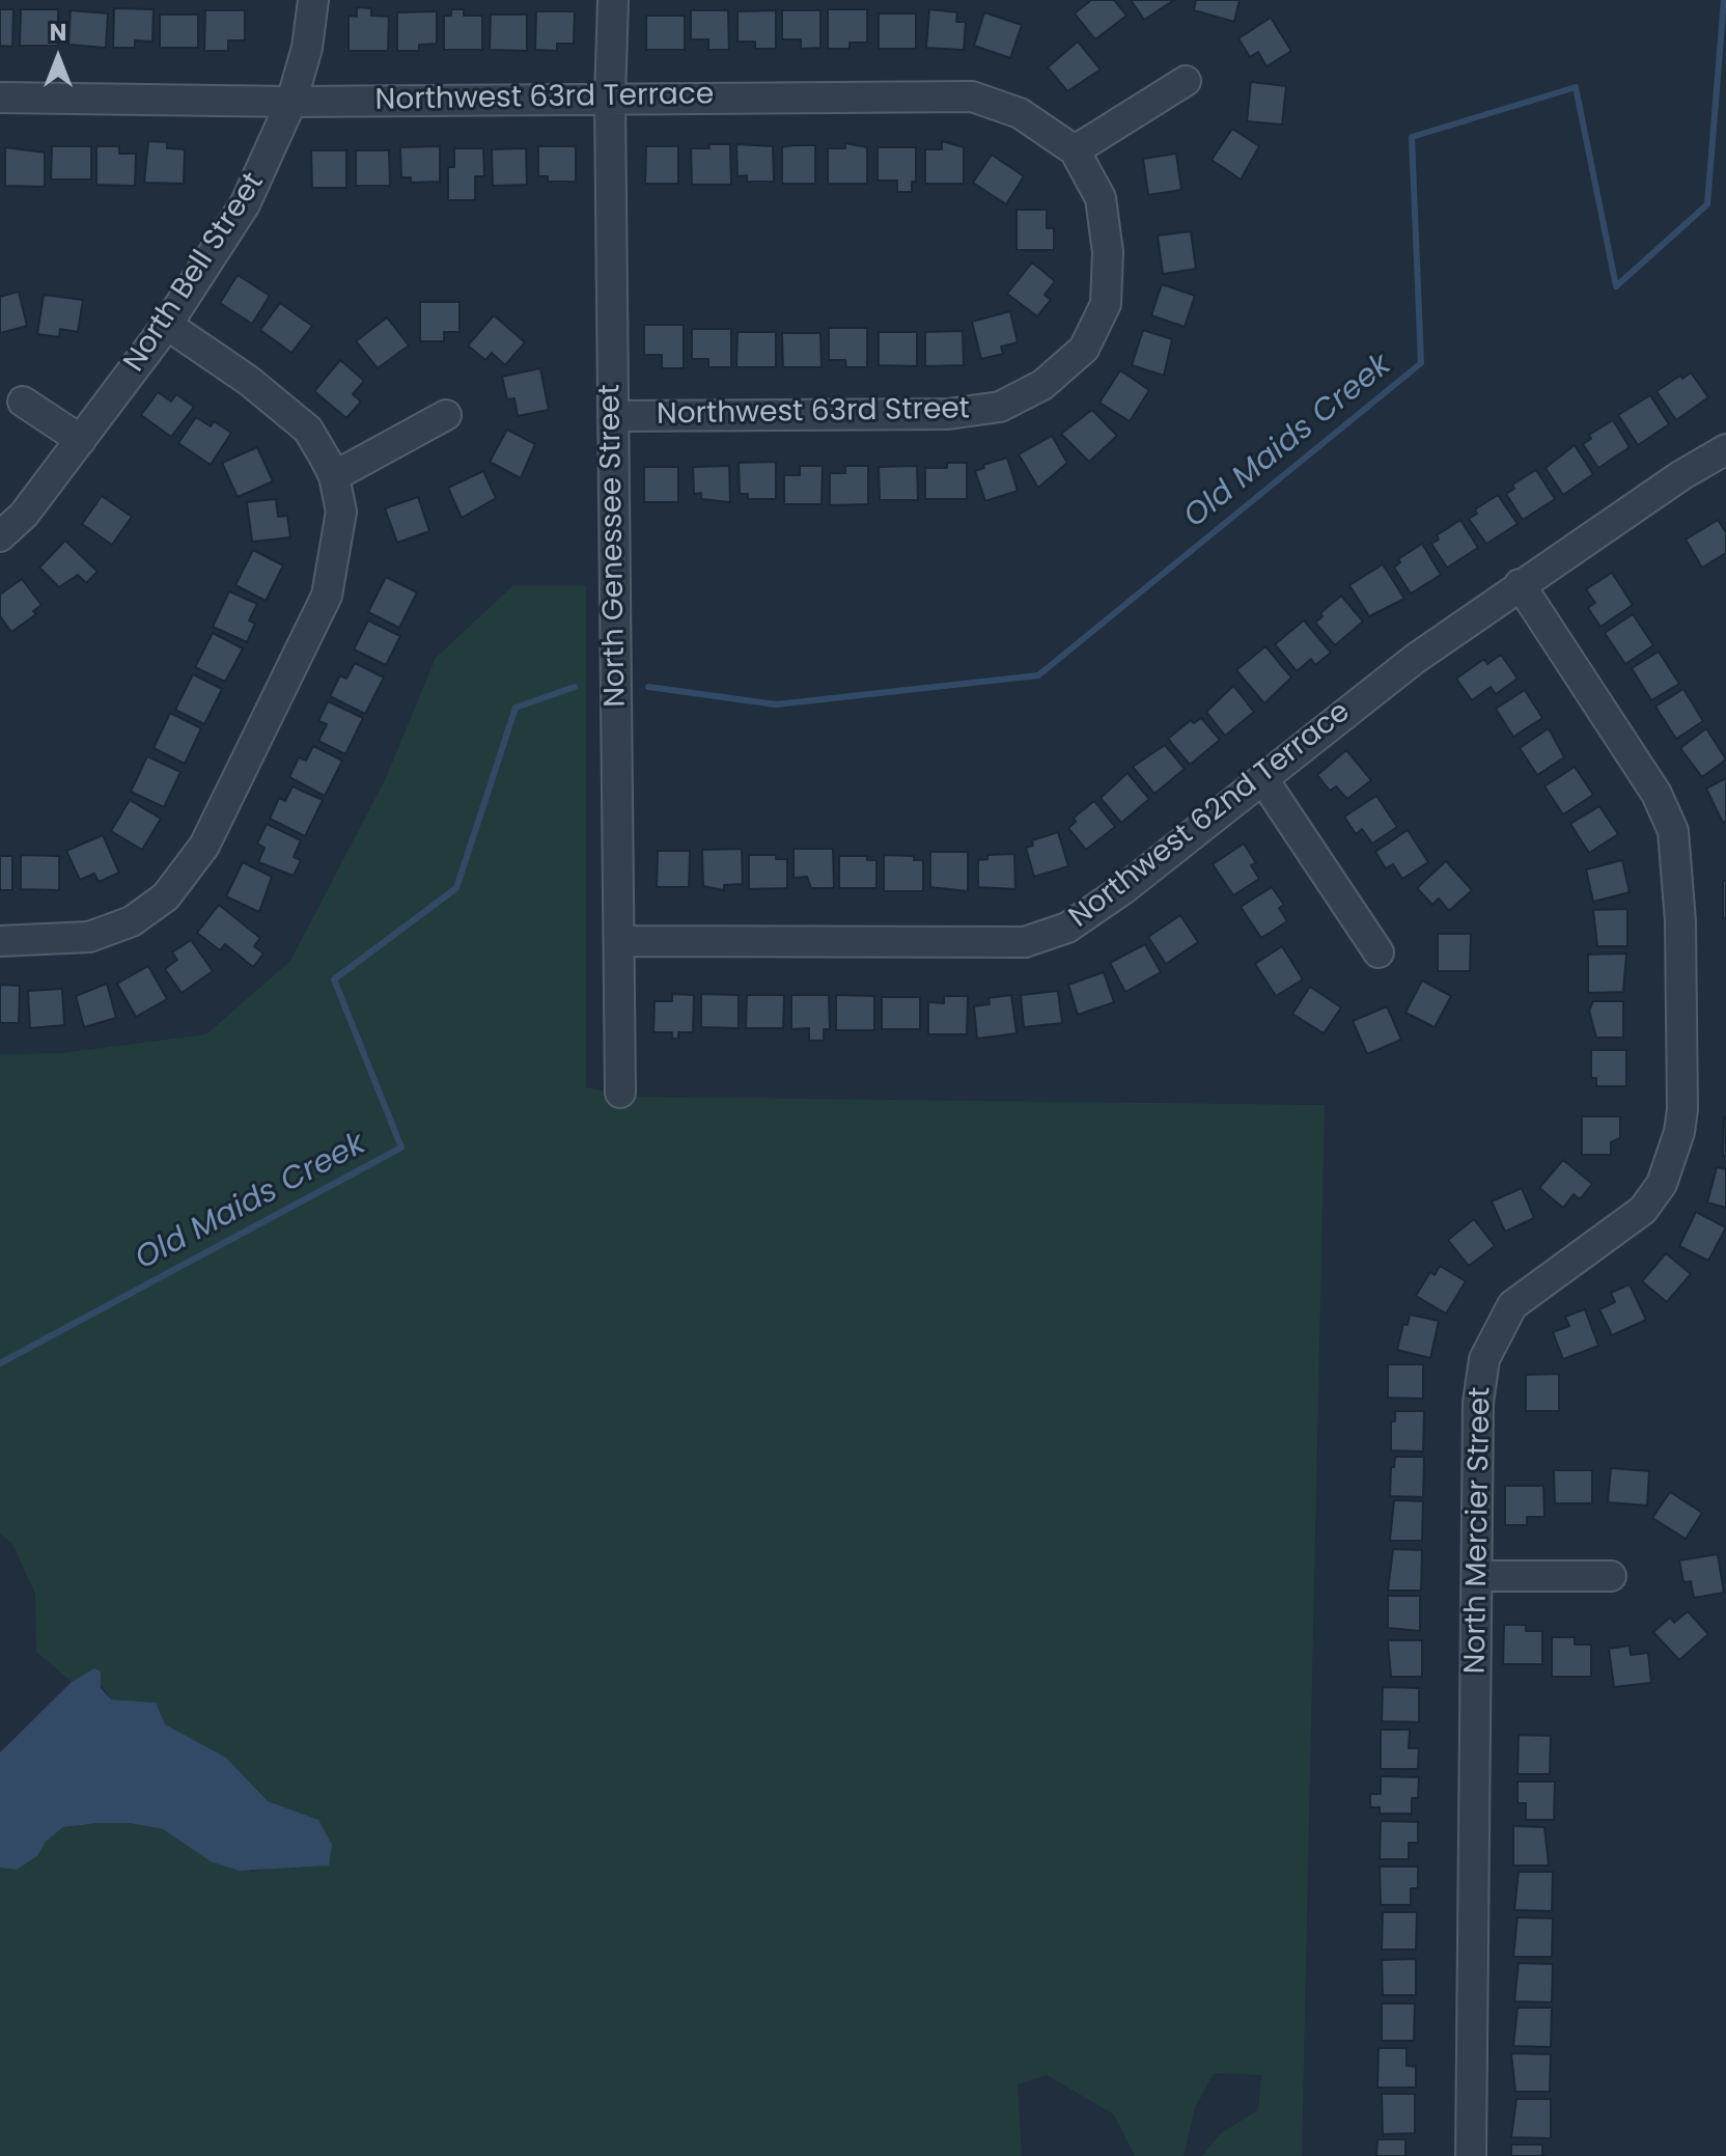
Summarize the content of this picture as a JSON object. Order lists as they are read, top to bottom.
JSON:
{
  "streets": {
    "street": [
      "Northwest 63rd Terrace",
      "North Bell Street",
      "Northwest 63rd Street",
      "North Genessee Street",
      "Northwest 62nd Terrace",
      "North Mercier Street"
    ]
  },
  "crossings": [
    ["Northwest 63rd Terrace", "North Bell Street"],
    ["Northwest 63rd Terrace", "Northwest 63rd Street"],
    ["Northwest 63rd Terrace", "North Genessee Street"],
    ["Northwest 63rd Street", "North Genessee Street"],
    ["North Genessee Street", "Northwest 62nd Terrace"],
    ["Northwest 62nd Terrace", "North Mercier Street"]
  ],
  "water": ["Old Maids Creek"],
  "north": "top"
}
